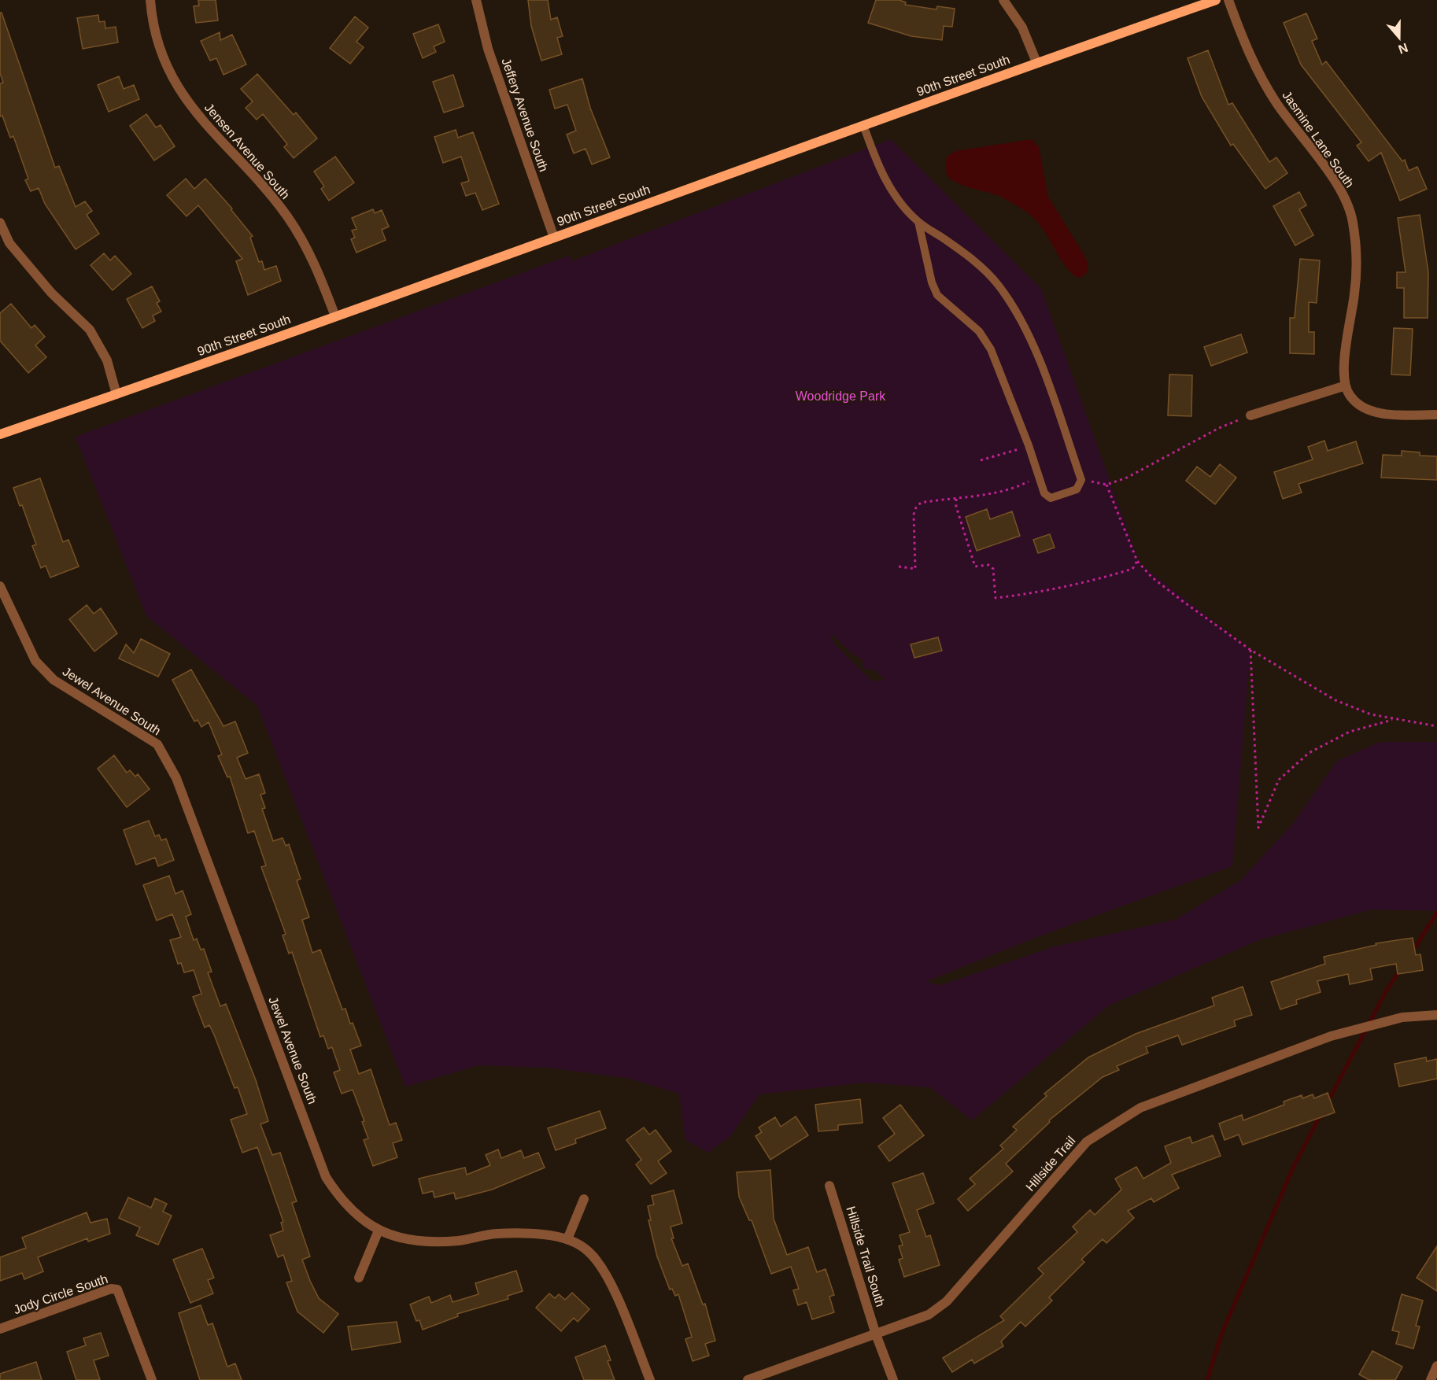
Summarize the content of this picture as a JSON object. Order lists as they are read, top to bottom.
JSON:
{
  "streets": {
    "street": [
      "90th Street South",
      "Jeffery Avenue South",
      "Jasmine Lane South",
      "Jensen Avenue South",
      "Jewel Avenue South",
      "Hillside Trail",
      "Hillside Trail South",
      "Jody Circle South"
    ]
  },
  "crossings": [
    ["90th Street South", "Jeffery Avenue South"],
    ["90th Street South", "Jensen Avenue South"],
    ["Hillside Trail", "Hillside Trail South"]
  ],
  "parks": ["Woodridge Park"],
  "north": "bottom"
}
